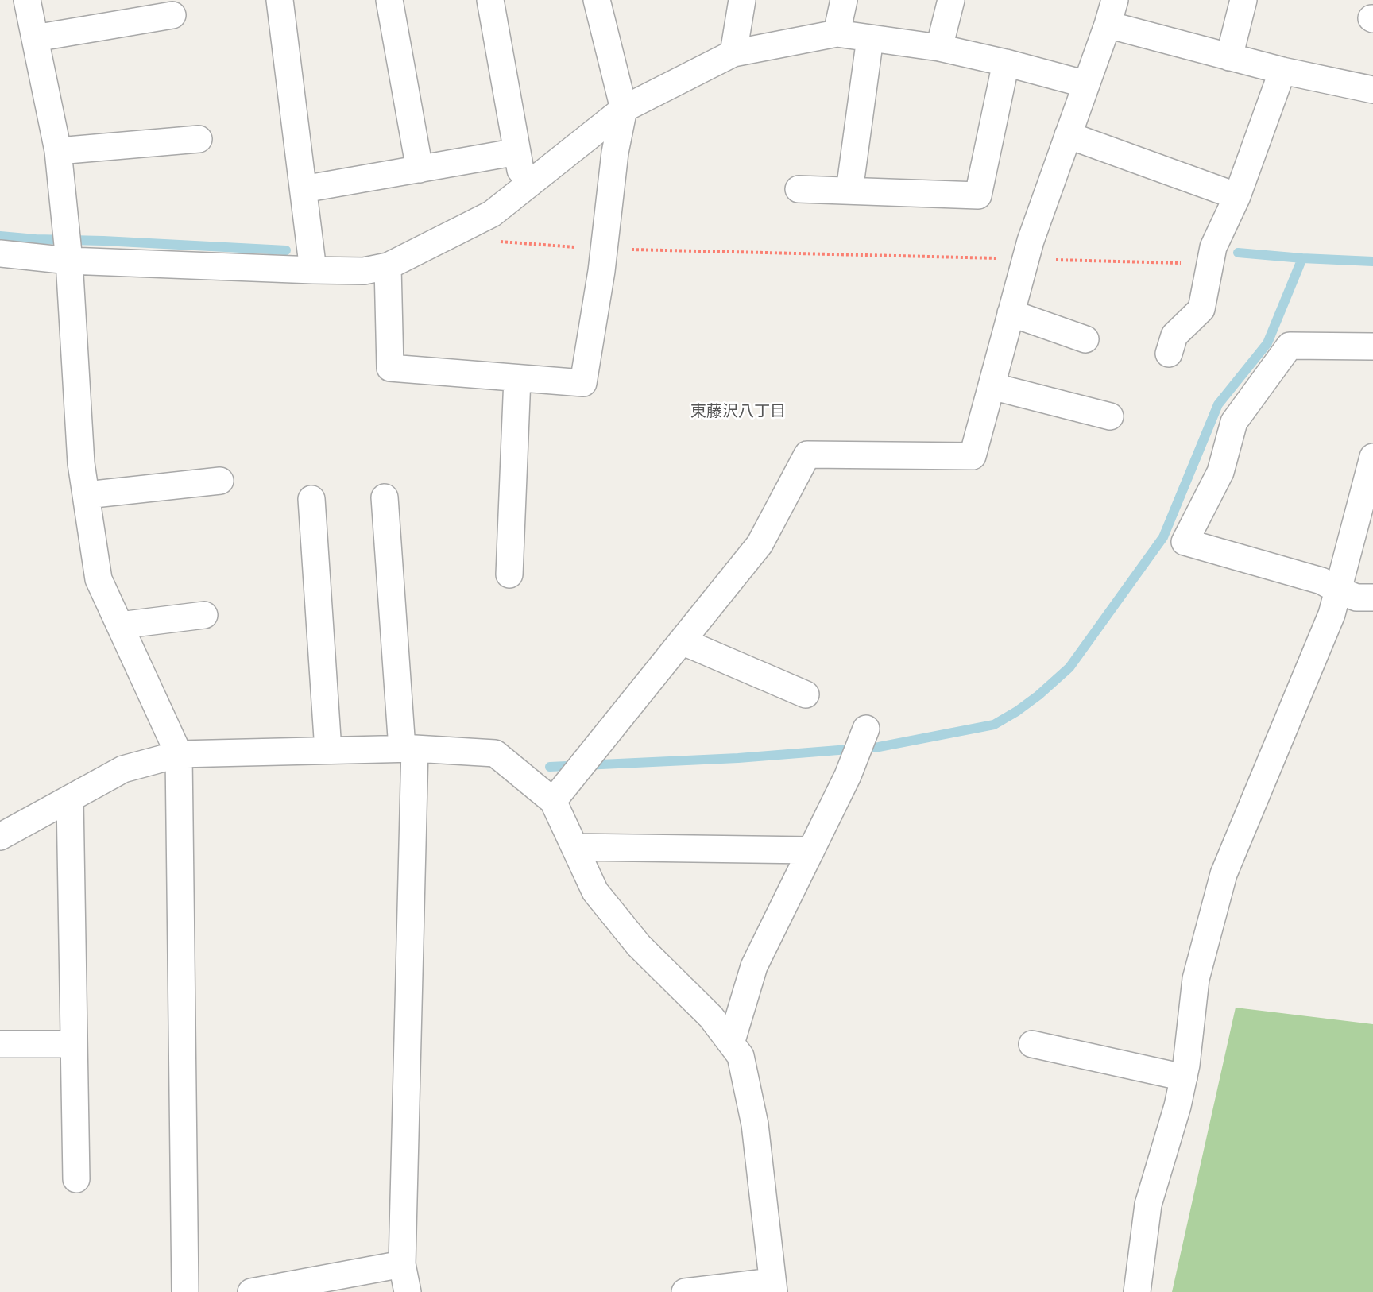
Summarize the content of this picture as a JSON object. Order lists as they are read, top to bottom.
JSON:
{
  "districts": ["東藤沢八丁目"]
}
